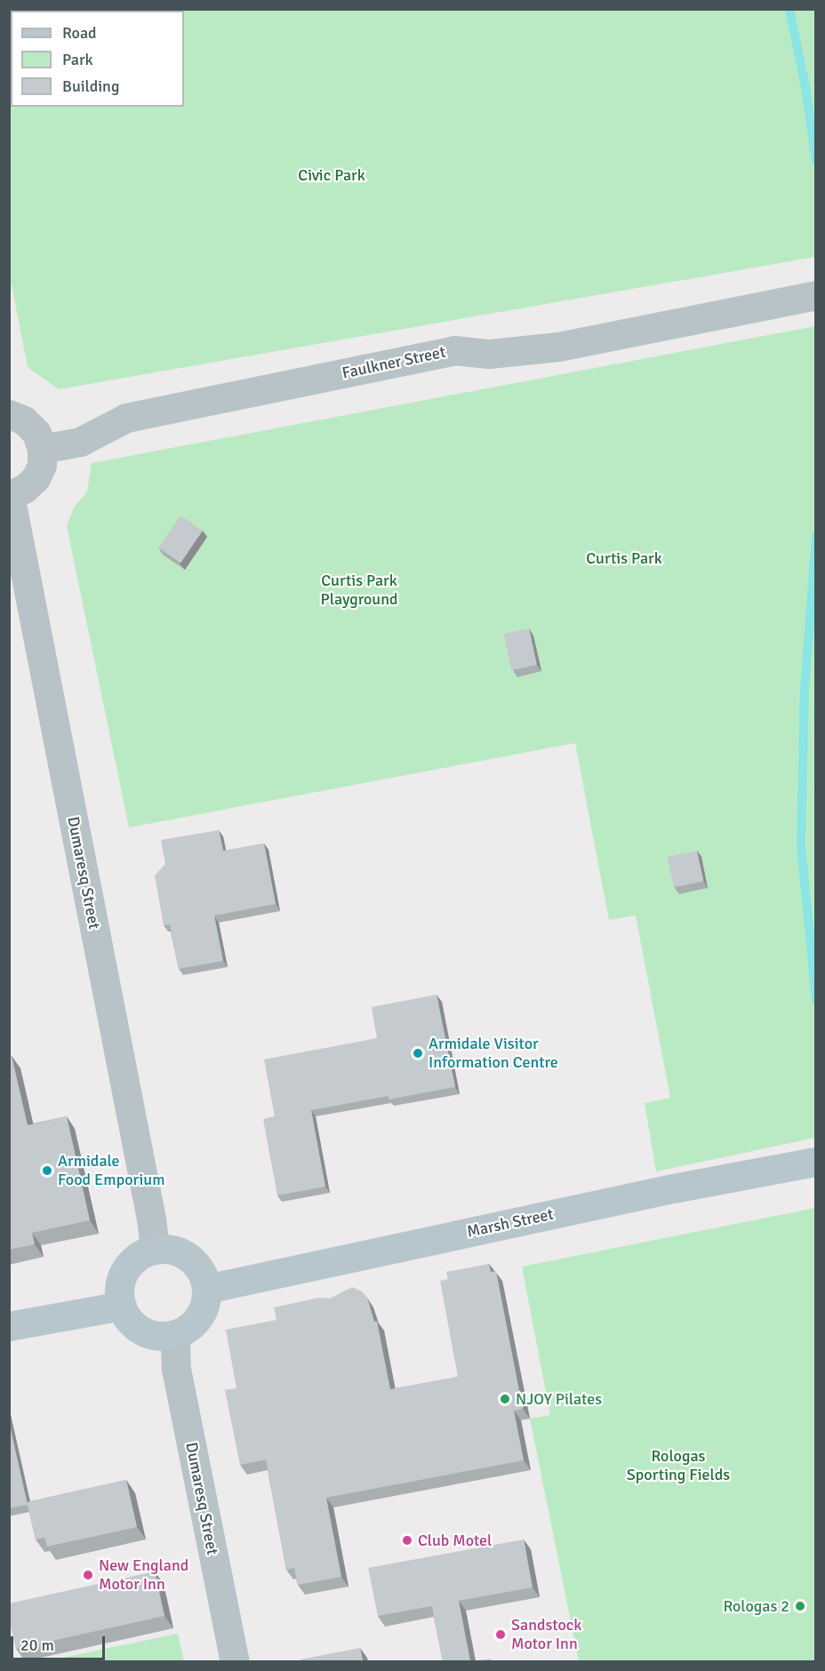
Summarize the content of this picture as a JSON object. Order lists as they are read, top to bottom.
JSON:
{
  "streets": {
    "main road": ["Marsh Street"],
    "street": ["Faulkner Street", "Dumaresq Street"]
  },
  "crossings": [
    ["Dumaresq Street", "Marsh Street"]
  ],
  "parks": [
    "Civic Park",
    "Curtis Park",
    "Curtis Park Playground",
    "Rologas Sporting Fields"
  ],
  "places": [
    "Armidale Visitor Information Centre",
    "Armidale Food Emporium",
    "NJOY Pilates",
    "Club Motel",
    "New England Motor Inn",
    "Rologas 2",
    "Sandstock Motor Inn"
  ],
  "legend": ["Road", "Park", "Building"],
  "scale_bar": "20 m"
}
